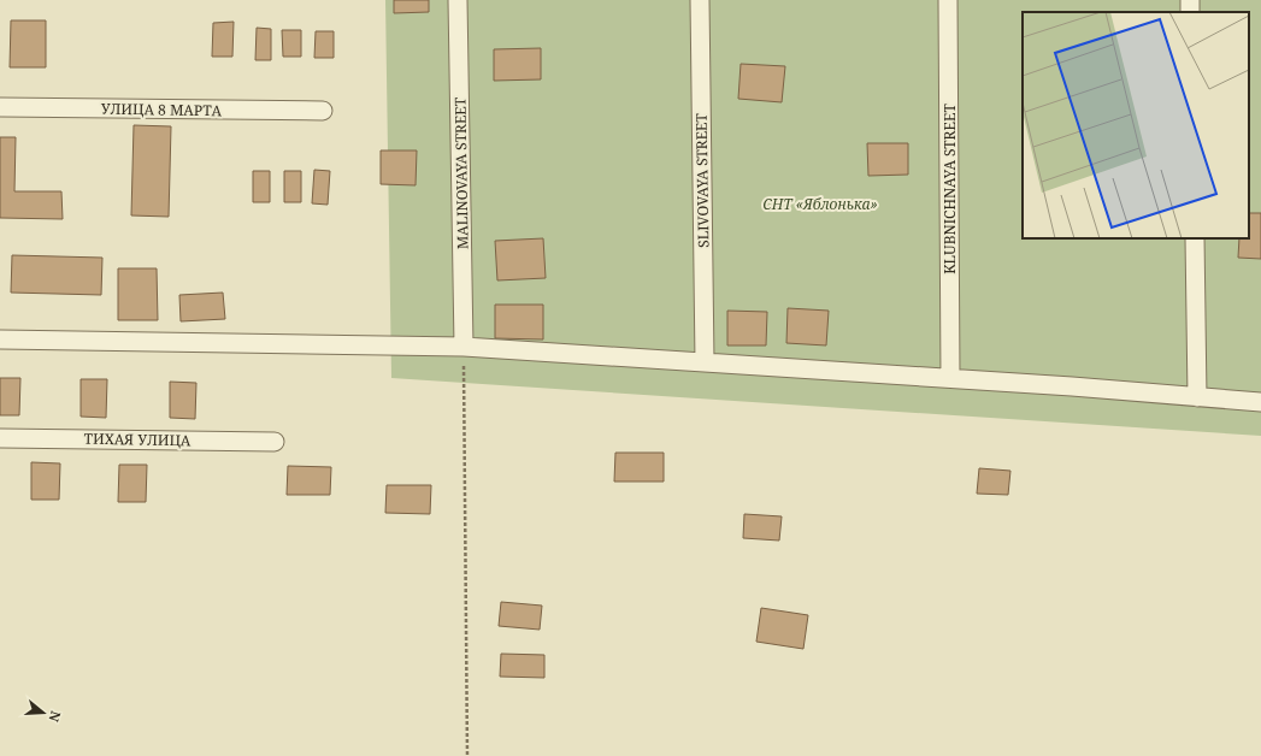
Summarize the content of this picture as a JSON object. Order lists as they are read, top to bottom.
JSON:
{
  "streets": {
    "street": [
      "УЛИЦА 8 МАРТА",
      "MALINOVAYA STREET",
      "SLIVOVAYA STREET",
      "KLUBNICHNAYA STREET",
      "ТИХАЯ УЛИЦА"
    ]
  },
  "parks": ["СНТ «Яблонька»"],
  "north": "right"
}
